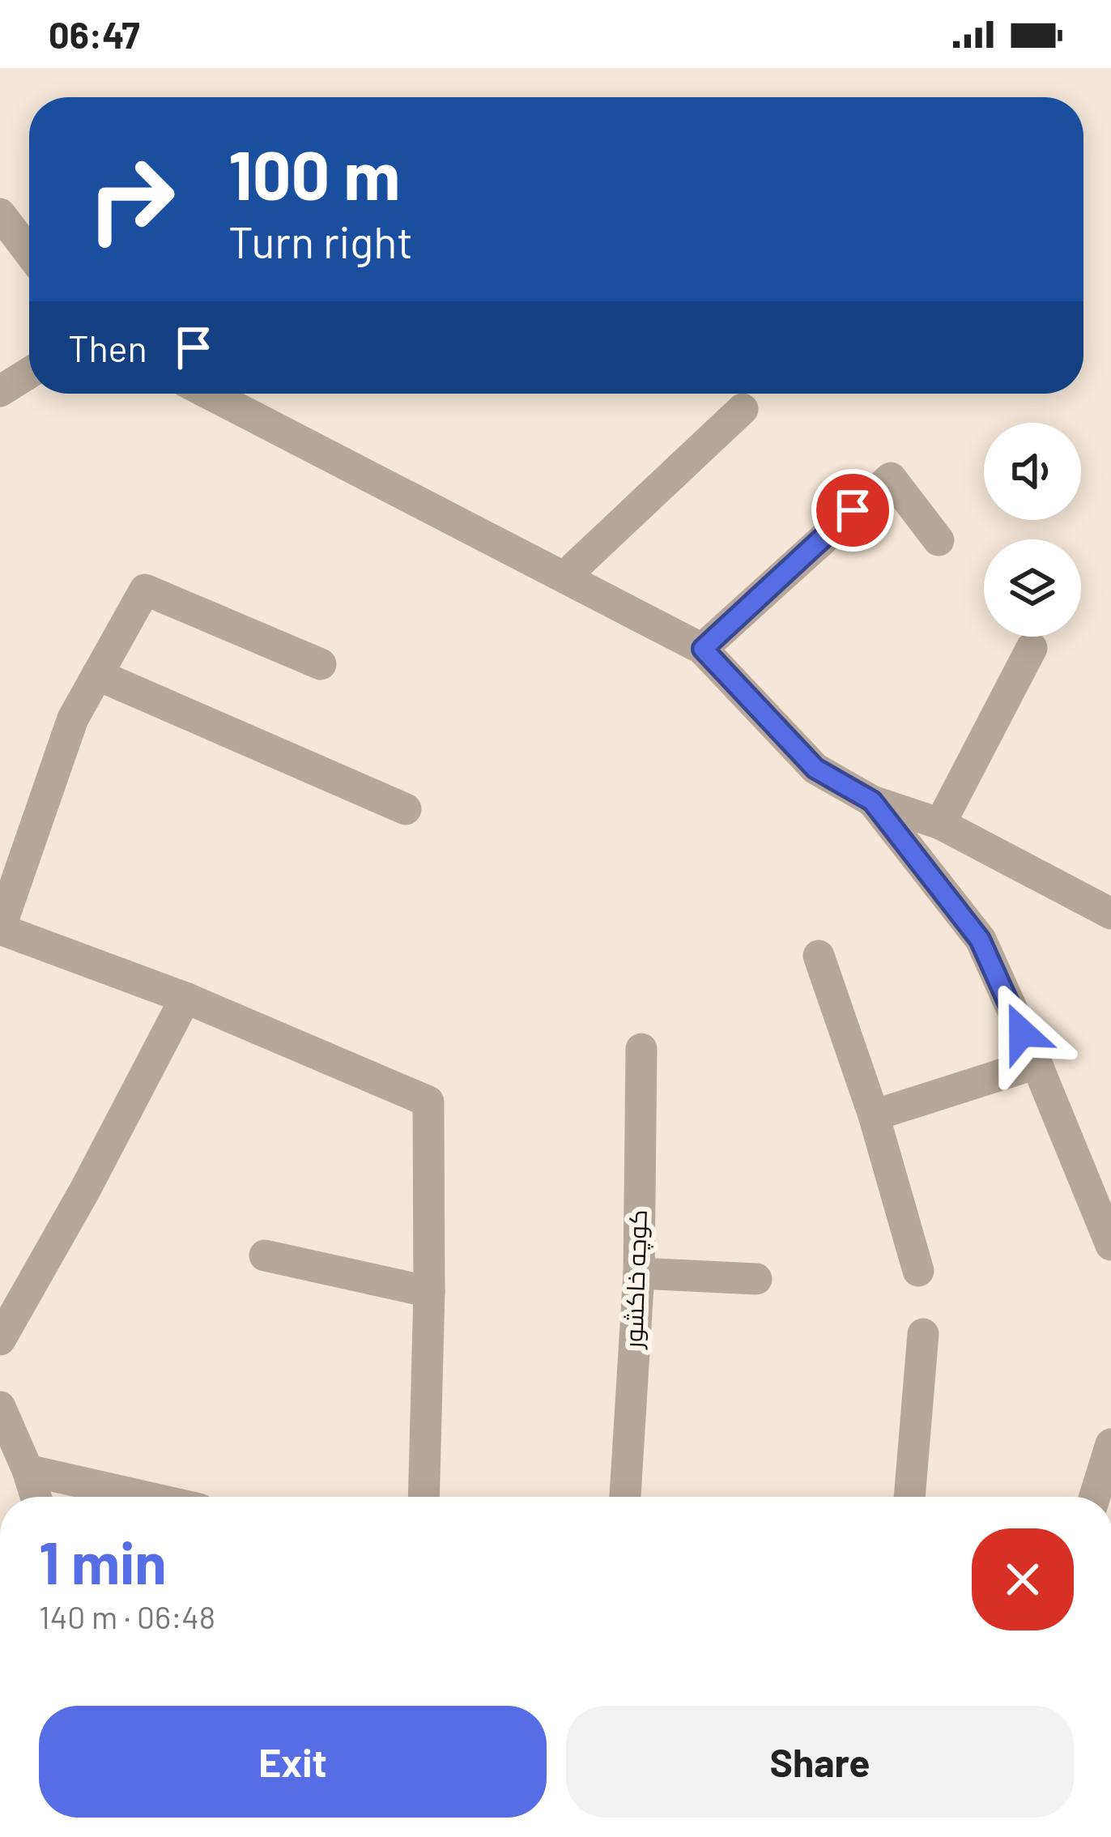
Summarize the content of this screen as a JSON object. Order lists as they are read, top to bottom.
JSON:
{
  "streets": {
    "street": ["کوچه خاکشور"]
  },
  "page": {
    "status": "06:47",
    "turn": ["100 m", "Turn right"],
    "then": "Then",
    "heading": ["1 min", "140 m · 06:48"],
    "buttons": ["Exit", "Share"]
  }
}
